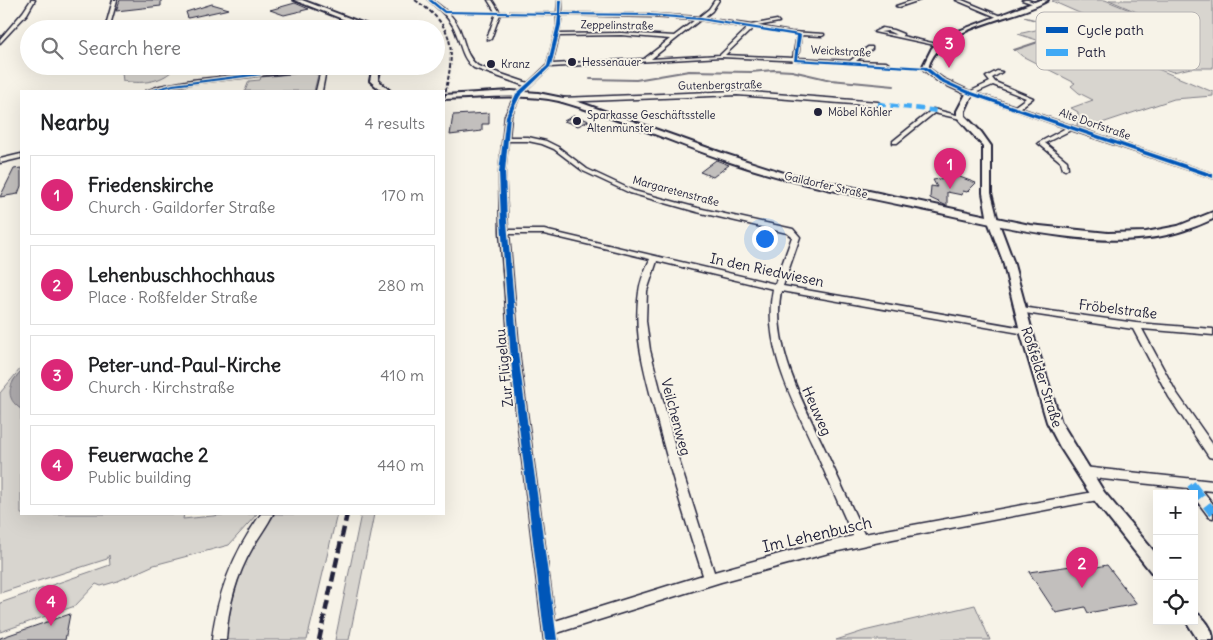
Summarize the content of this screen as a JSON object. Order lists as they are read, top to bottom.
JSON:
{
  "streets": {
    "main road": ["Gaildorfer Straße"],
    "street": [
      "Zeppelinstraße",
      "Weickstraße",
      "Gutenbergstraße",
      "Alte Dorfstraße",
      "Margaretenstraße",
      "In den Riedwiesen",
      "Fröbelstraße",
      "Zur Flügelau",
      "Roßfelder Straße",
      "Heuweg",
      "Veilchenweg",
      "Im Lehenbusch"
    ]
  },
  "crossings": [
    ["Gutenbergstraße", "Gaildorfer Straße"],
    ["Gaildorfer Straße", "Zur Flügelau"],
    ["Gaildorfer Straße", "Roßfelder Straße"],
    ["Margaretenstraße", "In den Riedwiesen"],
    ["Margaretenstraße", "Zur Flügelau"],
    ["Margaretenstraße", "Heuweg"],
    ["In den Riedwiesen", "Zur Flügelau"],
    ["In den Riedwiesen", "Roßfelder Straße"],
    ["In den Riedwiesen", "Heuweg"],
    ["In den Riedwiesen", "Veilchenweg"],
    ["Fröbelstraße", "Roßfelder Straße"],
    ["Zur Flügelau", "Im Lehenbusch"],
    ["Roßfelder Straße", "Im Lehenbusch"],
    ["Heuweg", "Im Lehenbusch"],
    ["Veilchenweg", "Im Lehenbusch"]
  ],
  "places": [
    "Hessenauer",
    "Kranz",
    "Möbel Köhler",
    "Sparkasse Geschäftsstelle Altenmünster"
  ],
  "legend": ["Cycle path", "Path"],
  "page": {
    "search": "Search here",
    "pins": [
      "3",
      "1",
      "2",
      "4"
    ],
    "heading": ["Nearby", "4 results"],
    "list": [
      {
        "mark": "1",
        "name": "Friedenskirche",
        "note": "Church · Gaildorfer Straße",
        "value": "170 m"
      },
      {
        "mark": "2",
        "name": "Lehenbuschhochhaus",
        "note": "Place · Roßfelder Straße",
        "value": "280 m"
      },
      {
        "mark": "3",
        "name": "Peter-und-Paul-Kirche",
        "note": "Church · Kirchstraße",
        "value": "410 m"
      },
      {
        "mark": "4",
        "name": "Feuerwache 2",
        "note": "Public building",
        "value": "440 m"
      }
    ],
    "map_buttons": ["+", "−"]
  }
}
